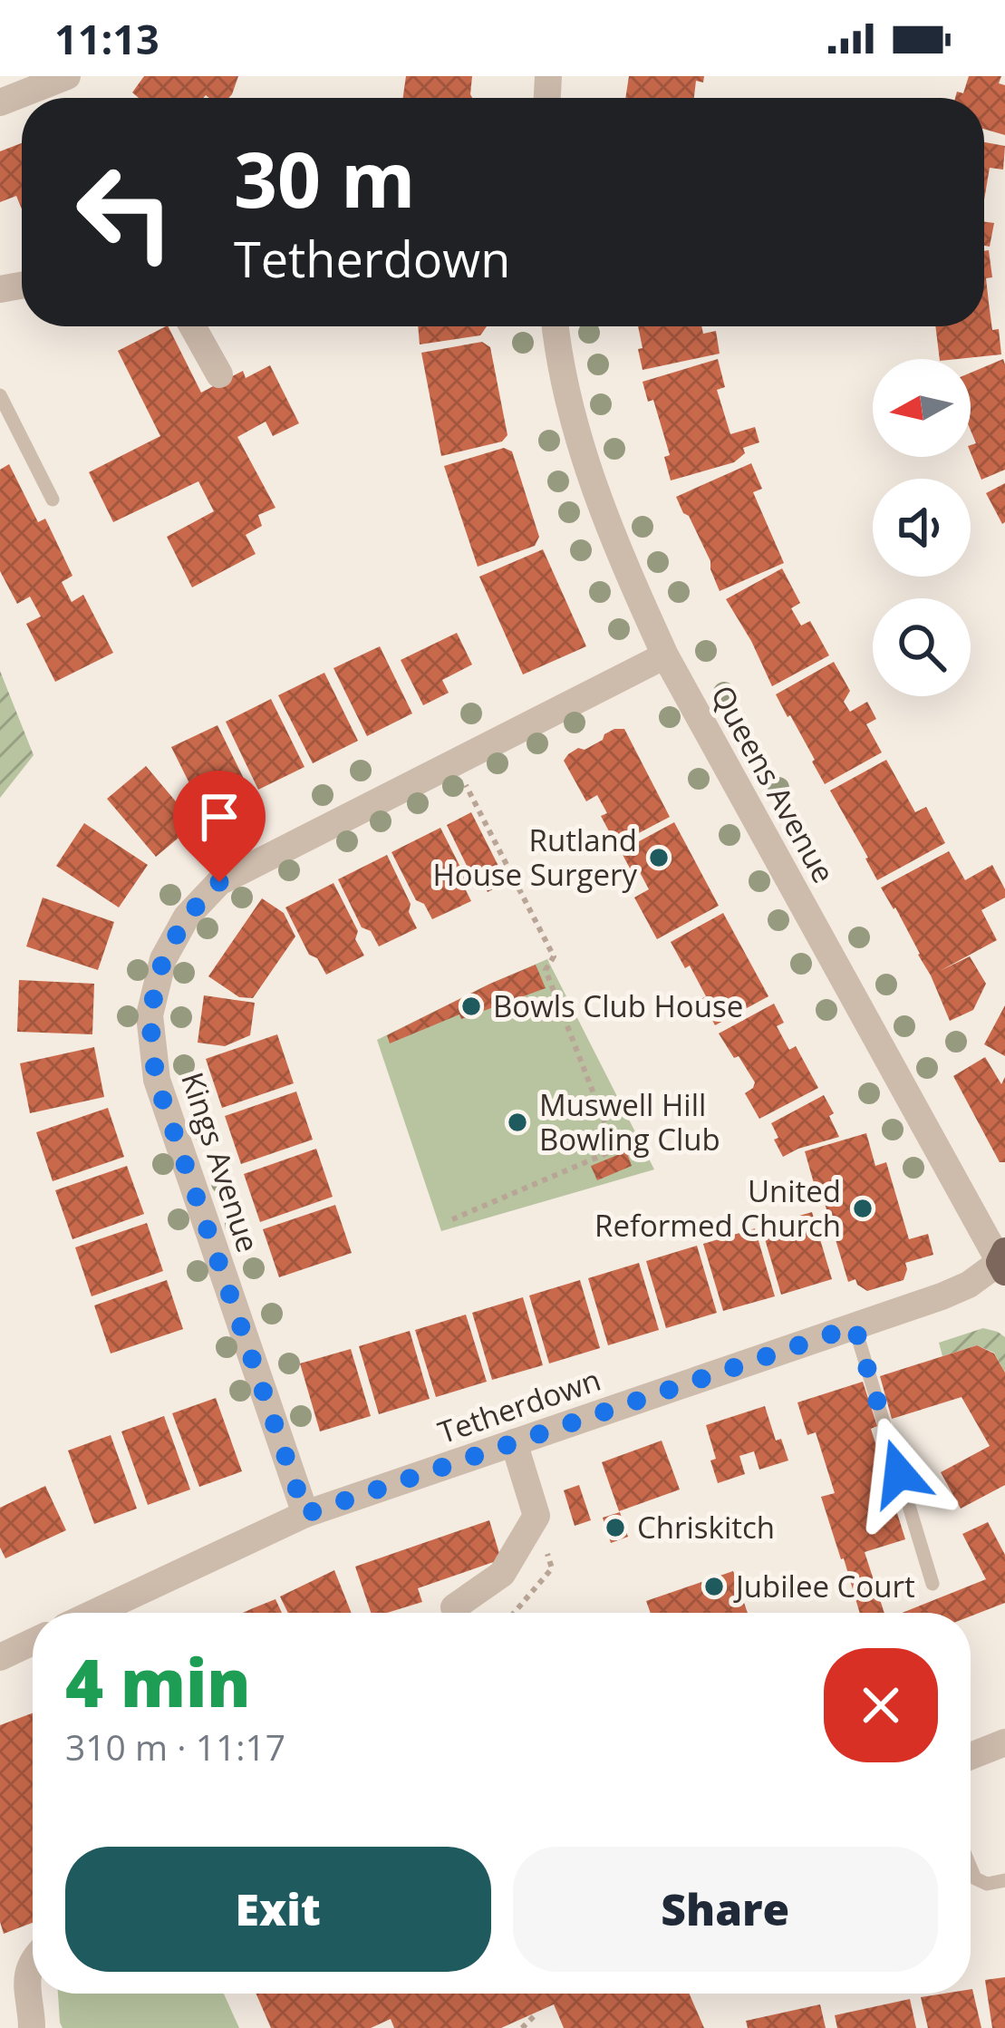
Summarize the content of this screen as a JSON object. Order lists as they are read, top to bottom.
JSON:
{
  "streets": {
    "street": ["Queens Avenue", "Kings Avenue", "Tetherdown"]
  },
  "crossings": [
    ["Queens Avenue", "Kings Avenue"],
    ["Queens Avenue", "Tetherdown"],
    ["Kings Avenue", "Tetherdown"]
  ],
  "places": [
    "Rutland House Surgery",
    "Bowls Club House",
    "Muswell Hill Bowling Club",
    "United Reformed Church",
    "Chriskitch",
    "Jubilee Court"
  ],
  "north": "left",
  "page": {
    "status": "11:13",
    "turn": ["30 m", "Tetherdown"],
    "heading": ["4 min", "310 m · 11:17"],
    "buttons": ["Exit", "Share"]
  }
}
